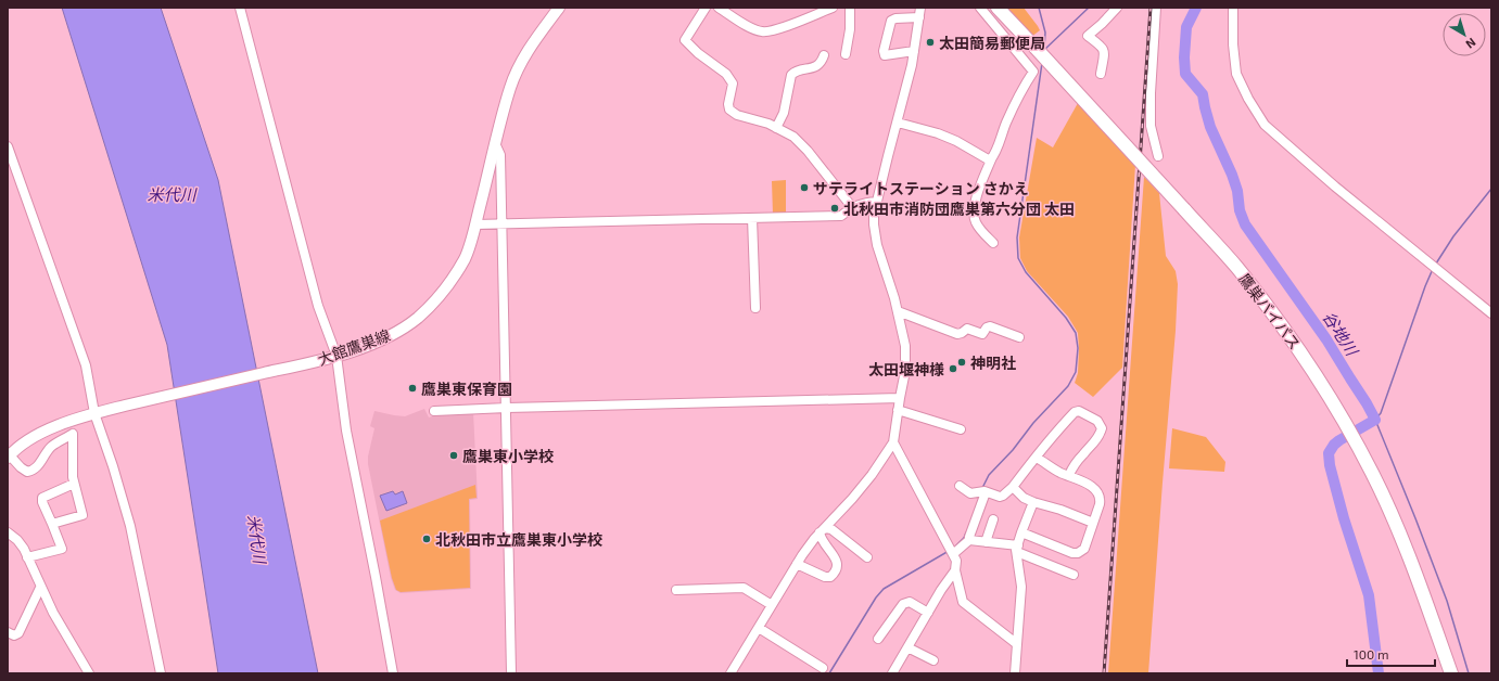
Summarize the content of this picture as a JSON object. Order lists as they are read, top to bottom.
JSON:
{
  "streets": {
    "highway": ["鷹巣バイパス"],
    "main road": ["大館鷹巣線"]
  },
  "water": ["米代川", "谷地川"],
  "places": [
    "太田簡易郵便局",
    "サテライトステーション さかえ",
    "北秋田市消防団鷹巣第六分団 太田",
    "神明社",
    "太田堰神様",
    "鷹巣東保育園",
    "鷹巣東小学校",
    "北秋田市立鷹巣東小学校"
  ],
  "scale_bar": "100 m",
  "north": "bottom right"
}
